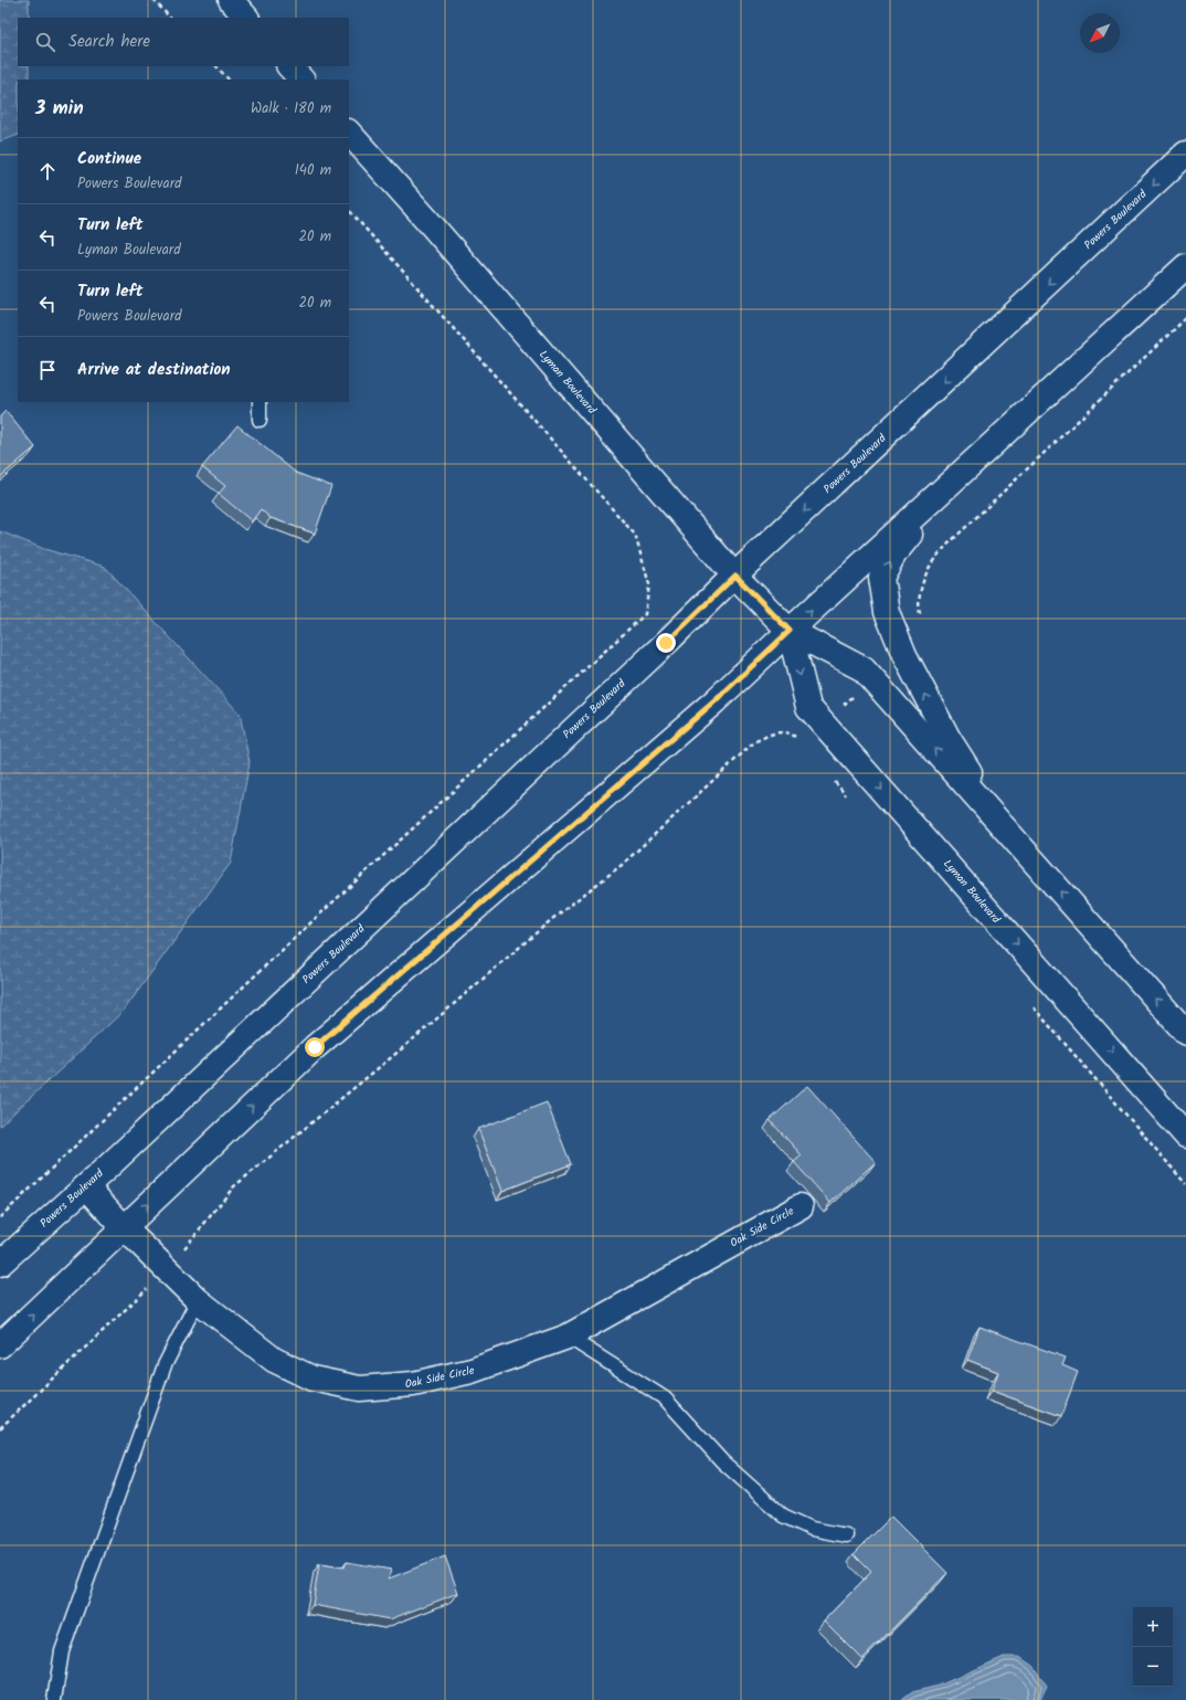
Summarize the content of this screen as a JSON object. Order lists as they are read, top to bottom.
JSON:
{
  "streets": {
    "main road": ["Powers Boulevard", "Lyman Boulevard", "Oak Side Circle"]
  },
  "crossings": [
    ["Powers Boulevard", "Lyman Boulevard"],
    ["Powers Boulevard", "Oak Side Circle"]
  ],
  "north": "bottom left",
  "page": {
    "search": "Search here",
    "heading": ["3 min", "Walk · 180 m"],
    "list": [
      ["Continue", "Powers Boulevard", "140 m"],
      ["Turn left", "Lyman Boulevard", "20 m"],
      ["Turn left", "Powers Boulevard", "20 m"],
      "Arrive at destination"
    ],
    "map_buttons": ["+", "−"]
  }
}
